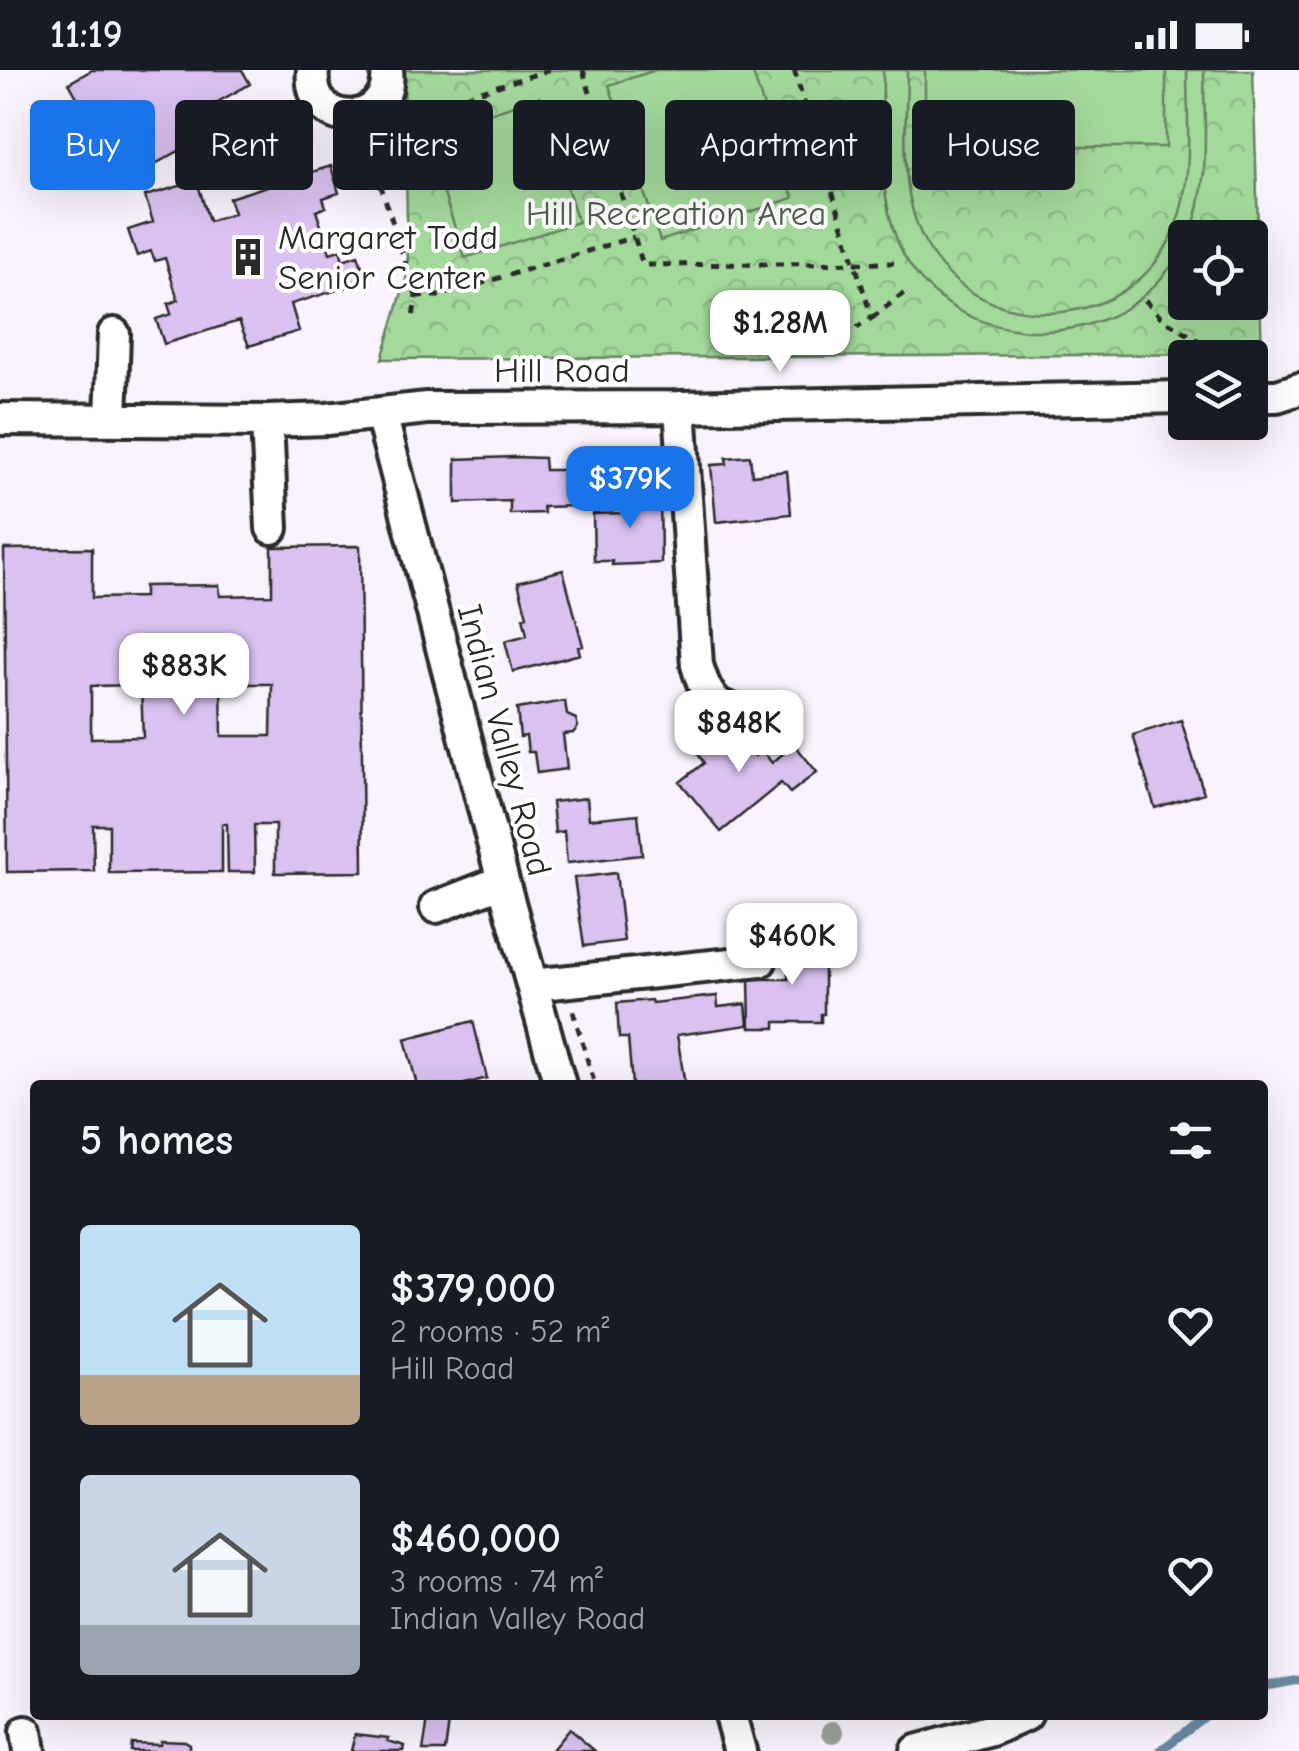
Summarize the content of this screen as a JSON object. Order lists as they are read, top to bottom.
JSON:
{
  "streets": {
    "street": ["Hill Road", "Indian Valley Road"]
  },
  "crossings": [
    ["Hill Road", "Indian Valley Road"]
  ],
  "parks": ["Hill Recreation Area"],
  "places": {
    "building": ["Margaret Todd Senior Center"]
  },
  "page": {
    "status": "11:19",
    "chip": [
      "Buy",
      "Rent",
      "Filters",
      "New",
      "Apartment",
      "House"
    ],
    "price": [
      "$1.28M",
      "$379K",
      "$883K",
      "$848K",
      "$460K"
    ],
    "heading": "5 homes",
    "list": [
      {
        "name": "$379,000",
        "note": "2 rooms · 52 m² · Hill Road"
      },
      {
        "name": "$460,000",
        "note": "3 rooms · 74 m² · Indian Valley Road"
      }
    ]
  }
}
